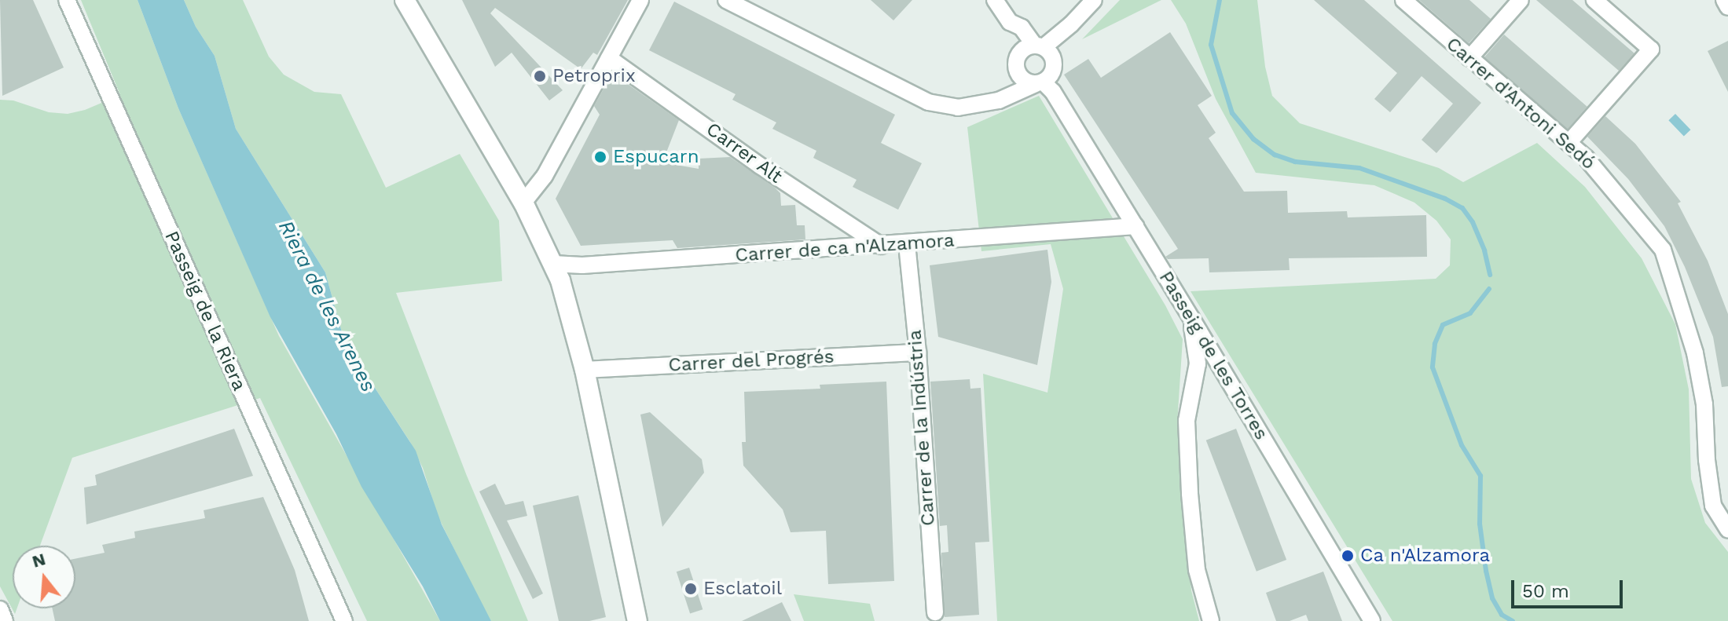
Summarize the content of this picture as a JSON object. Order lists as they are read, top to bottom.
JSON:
{
  "streets": {
    "street": [
      "Carrer d'Antoni Sedó",
      "Carrer Alt",
      "Carrer de ca n'Alzamora",
      "Passeig de la Riera",
      "Passeig de les Torres",
      "Carrer del Progrés",
      "Carrer de la Indústria"
    ]
  },
  "crossings": [
    ["Carrer Alt", "Carrer de ca n'Alzamora"],
    ["Carrer de ca n'Alzamora", "Passeig de les Torres"],
    ["Carrer de ca n'Alzamora", "Carrer de la Indústria"],
    ["Carrer del Progrés", "Carrer de la Indústria"]
  ],
  "water": ["Riera de les Arenes"],
  "places": [
    "Petroprix",
    "Espucarn",
    "Ca n'Alzamora",
    "Esclatoil"
  ],
  "scale_bar": "50 m",
  "north": "top"
}
